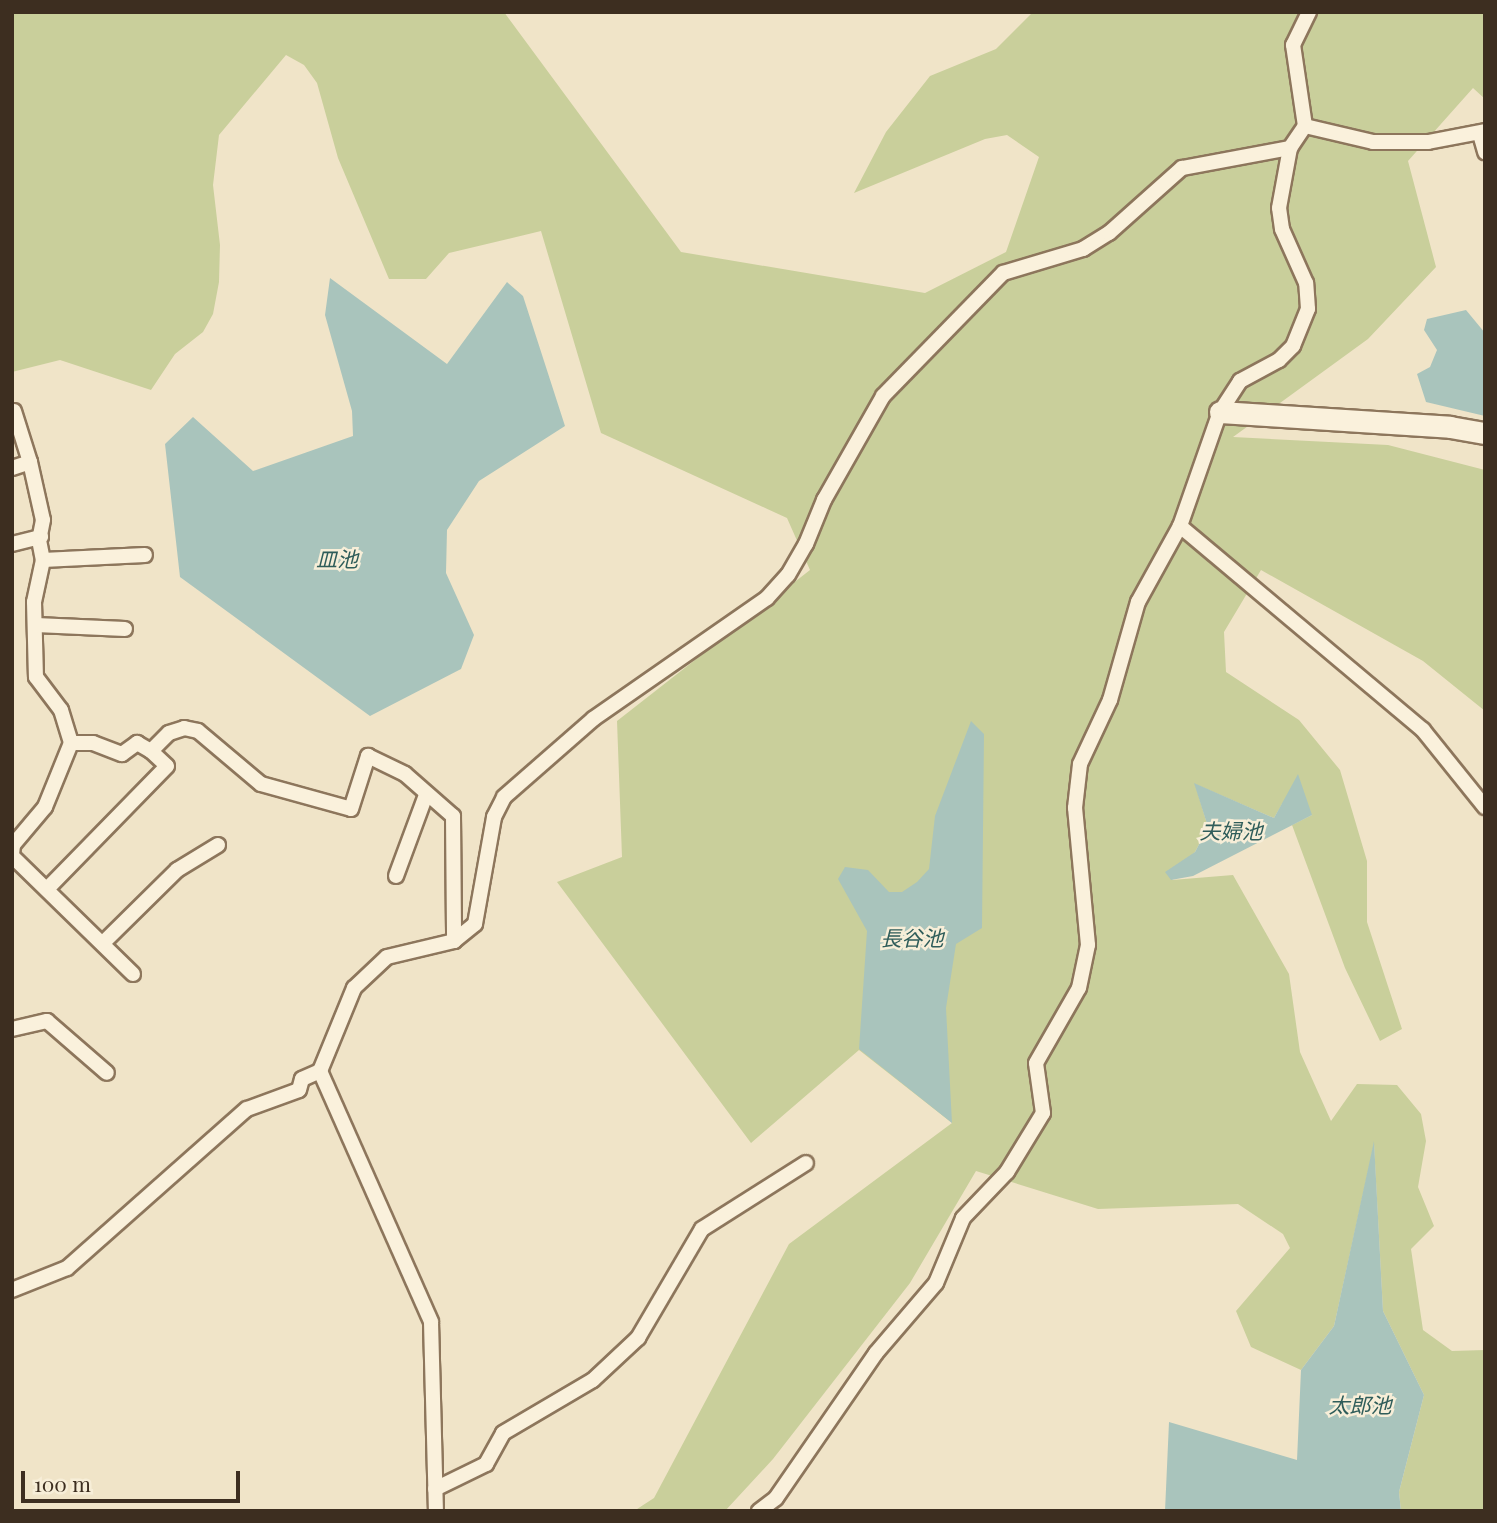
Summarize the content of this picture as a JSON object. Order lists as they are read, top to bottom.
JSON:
{
  "water": [
    "皿池",
    "夫婦池",
    "長谷池",
    "太郎池"
  ],
  "scale_bar": "100 m"
}
